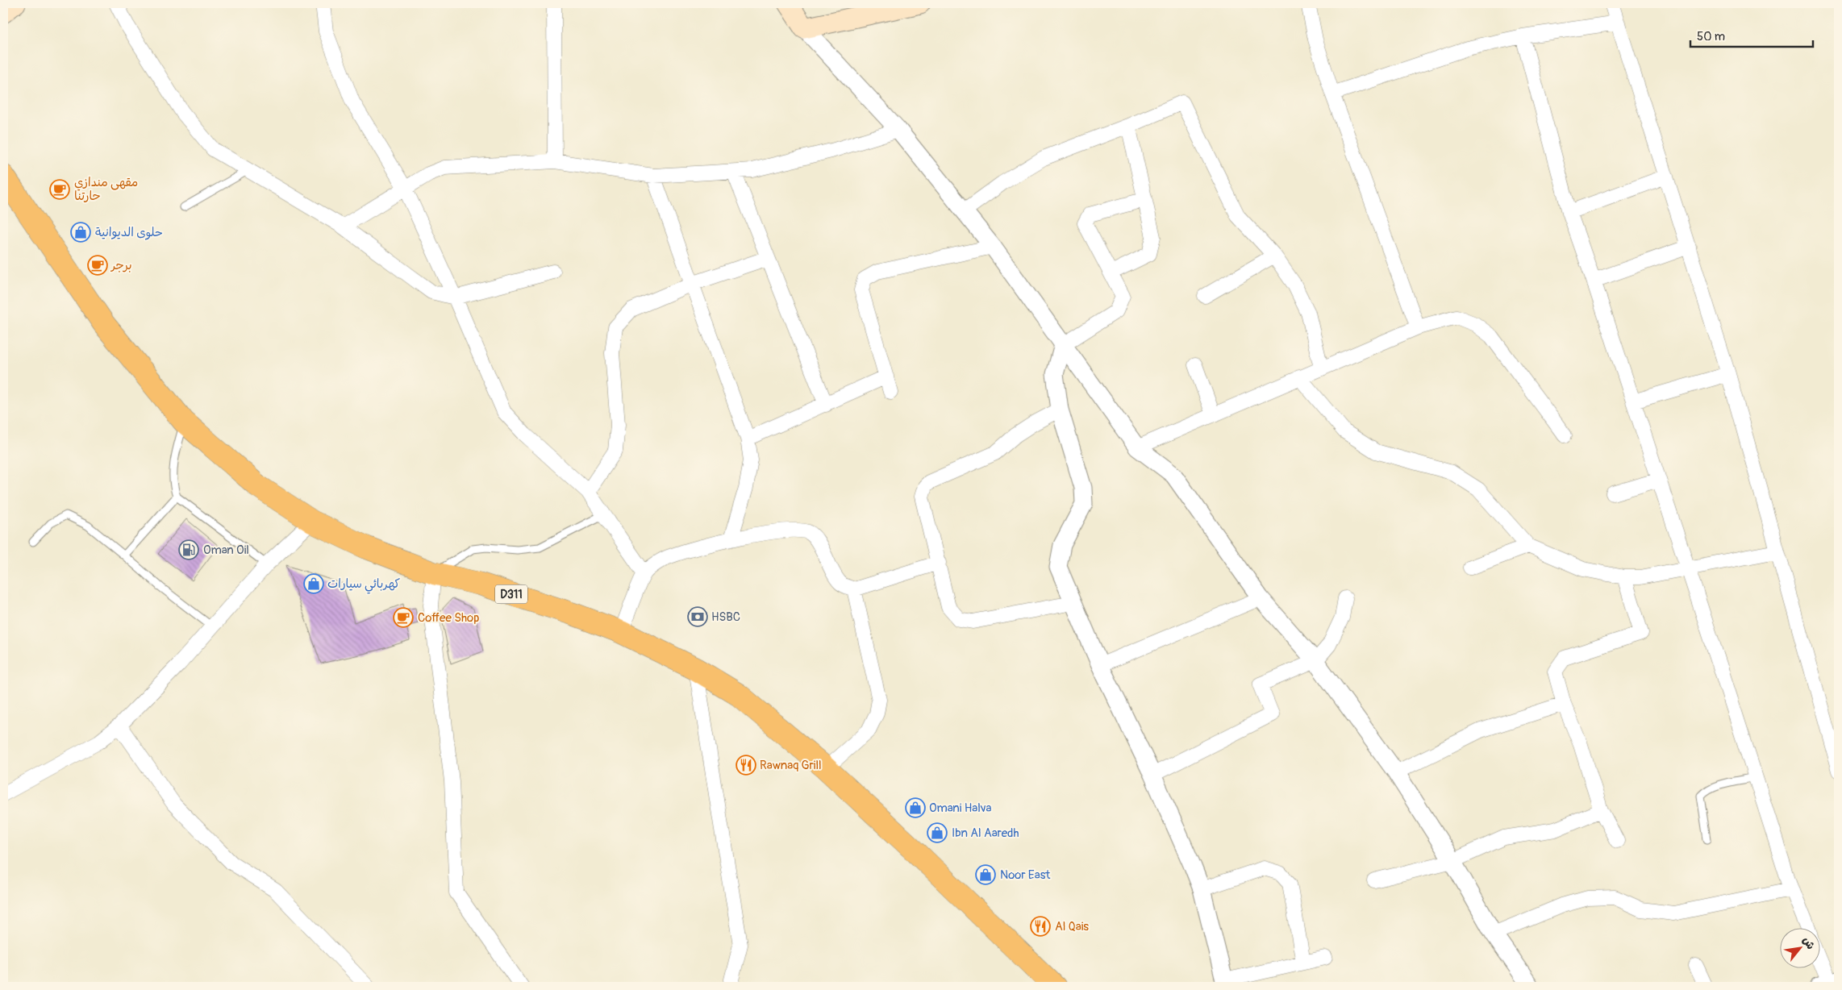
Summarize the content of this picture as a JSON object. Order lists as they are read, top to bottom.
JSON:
{
  "streets": {
    "main road": ["D311"]
  },
  "places": {
    "cafe": ["مقهى مندازي حارتنا", "برجر", "Coffee Shop"],
    "shop": [
      "حلوى الديوانية",
      "كهربائي سيارات",
      "Omani Halva",
      "Ibn Al Aaredh",
      "Noor East"
    ],
    "fuel station": ["Oman Oil"],
    "bank": ["HSBC"],
    "restaurant": ["Rawnaq Grill", "Al Qais"]
  },
  "scale_bar": "50 m",
  "north": "top right"
}
